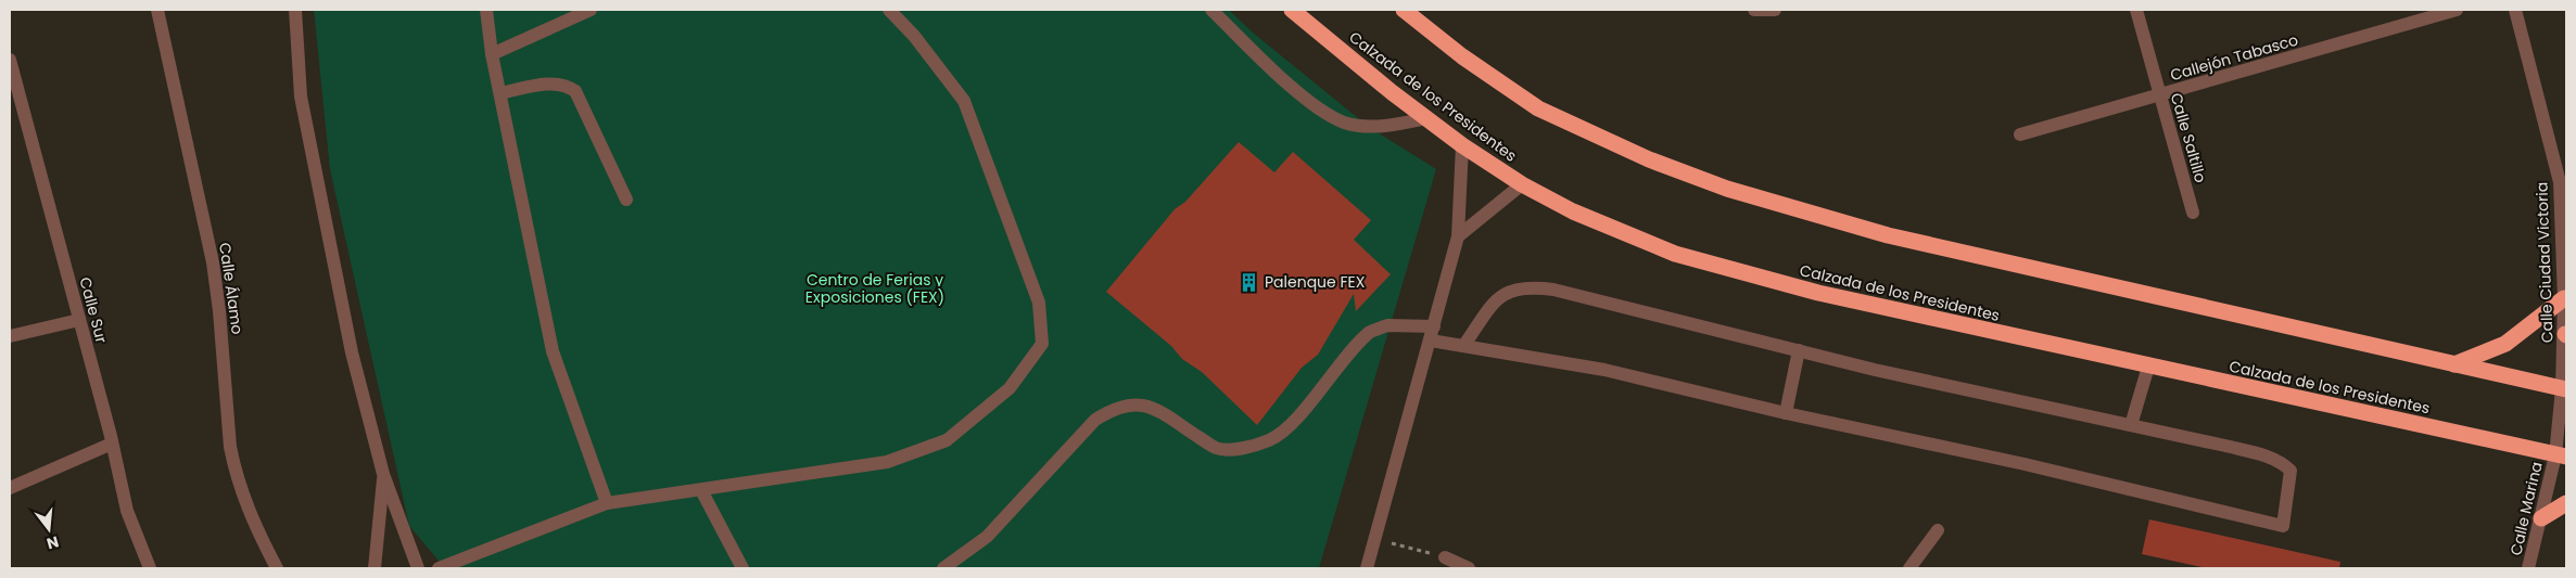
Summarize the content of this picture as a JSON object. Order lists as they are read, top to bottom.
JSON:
{
  "streets": {
    "highway": ["Calzada de los Presidentes"],
    "street": [
      "Callejón Tabasco",
      "Calle Saltillo",
      "Calle Ciudad Victoria",
      "Calle Álamo",
      "Calle Sur",
      "Calle Marina"
    ]
  },
  "crossings": [
    ["Callejón Tabasco", "Calle Saltillo"],
    ["Calzada de los Presidentes", "Calle Ciudad Victoria"],
    ["Calzada de los Presidentes", "Calle Marina"],
    ["Calle Ciudad Victoria", "Calle Marina"]
  ],
  "parks": ["Centro de Ferias y Exposiciones (FEX)"],
  "places": {
    "building": ["Palenque FEX"]
  },
  "north": "bottom"
}
